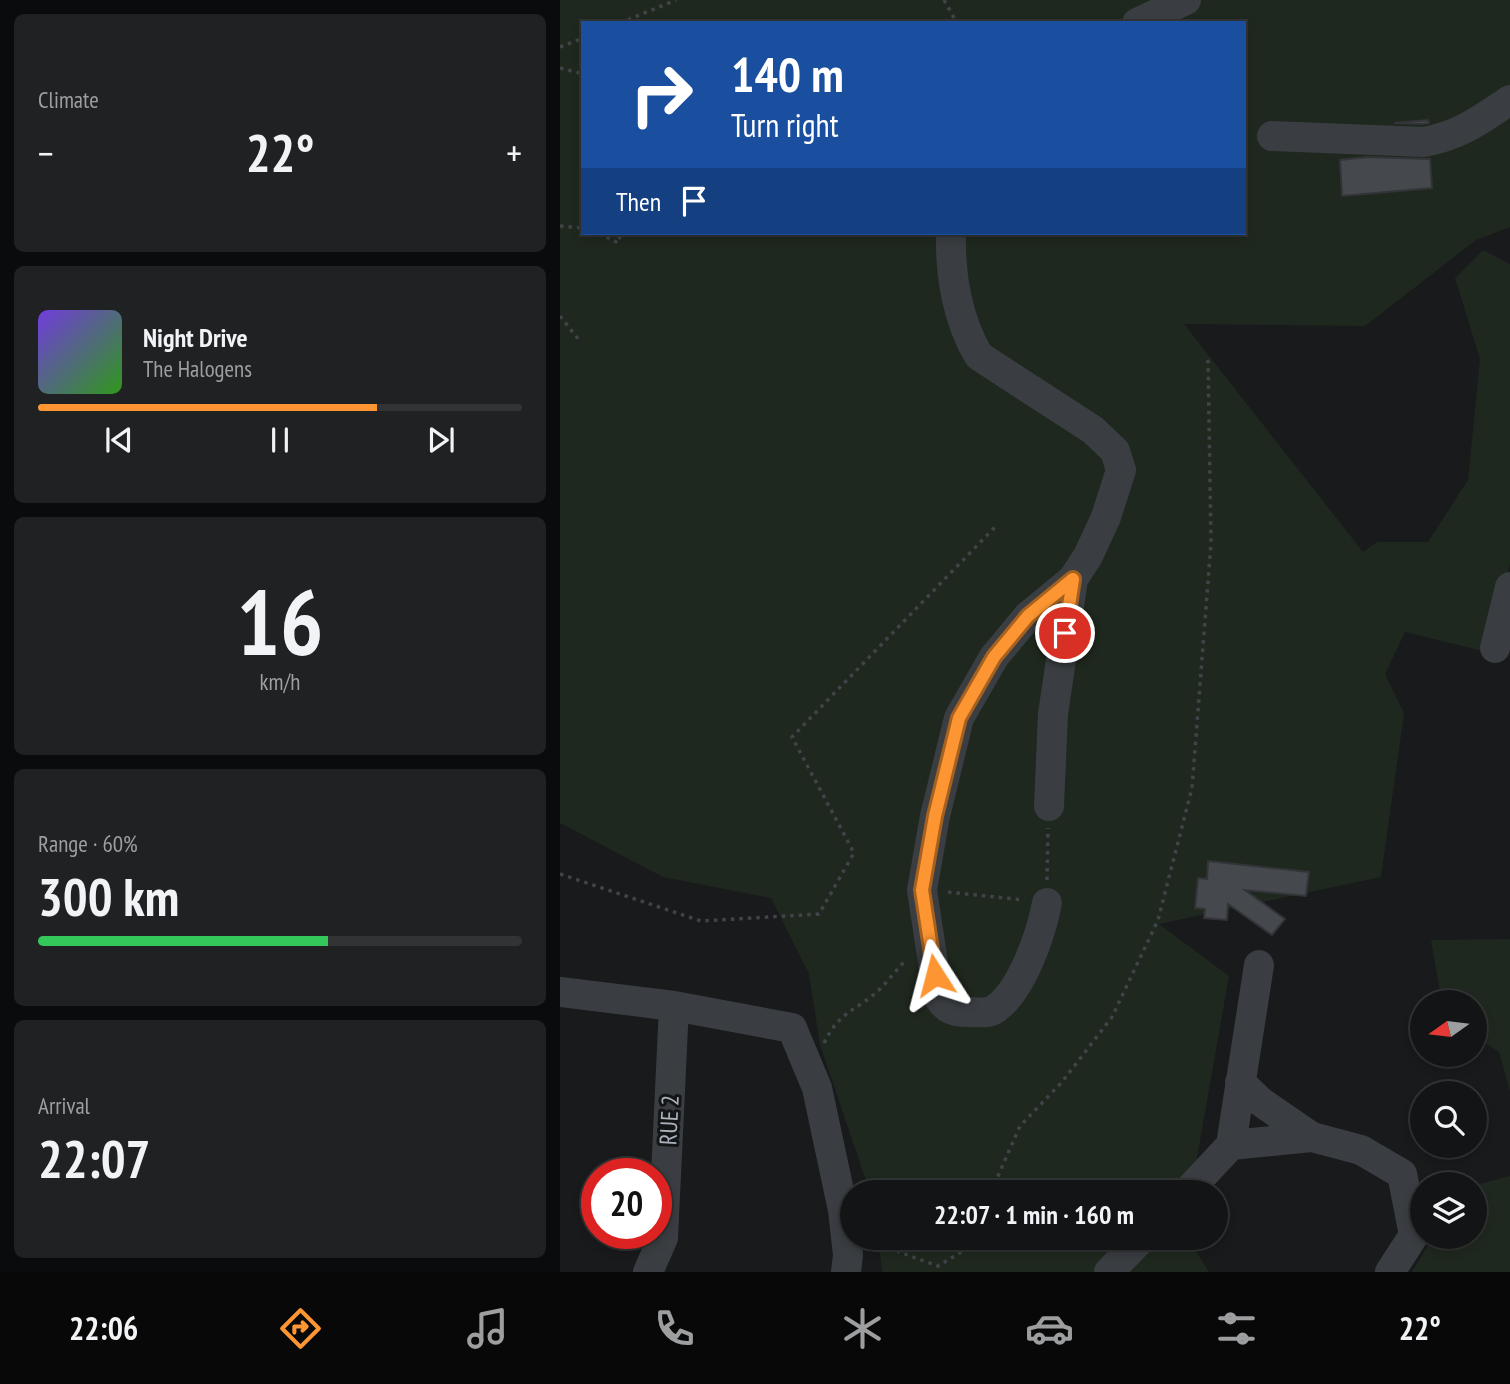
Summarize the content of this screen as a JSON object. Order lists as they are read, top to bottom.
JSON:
{
  "streets": {
    "street": ["RUE 2"]
  },
  "north": "left",
  "page": {
    "tile": [
      "Climate",
      ["16", "km/h"],
      ["Range · 60%", "300 km"],
      ["Arrival", "22:07"]
    ],
    "turn": ["140 m", "Turn right"],
    "heat": ["−", "22°", "+"],
    "then": "Then",
    "song": ["Night Drive", "The Halogens"],
    "limit": "20",
    "trip": "22:07 · 1 min · 160 m",
    "tabs": ["22:06", "22°"]
  }
}
